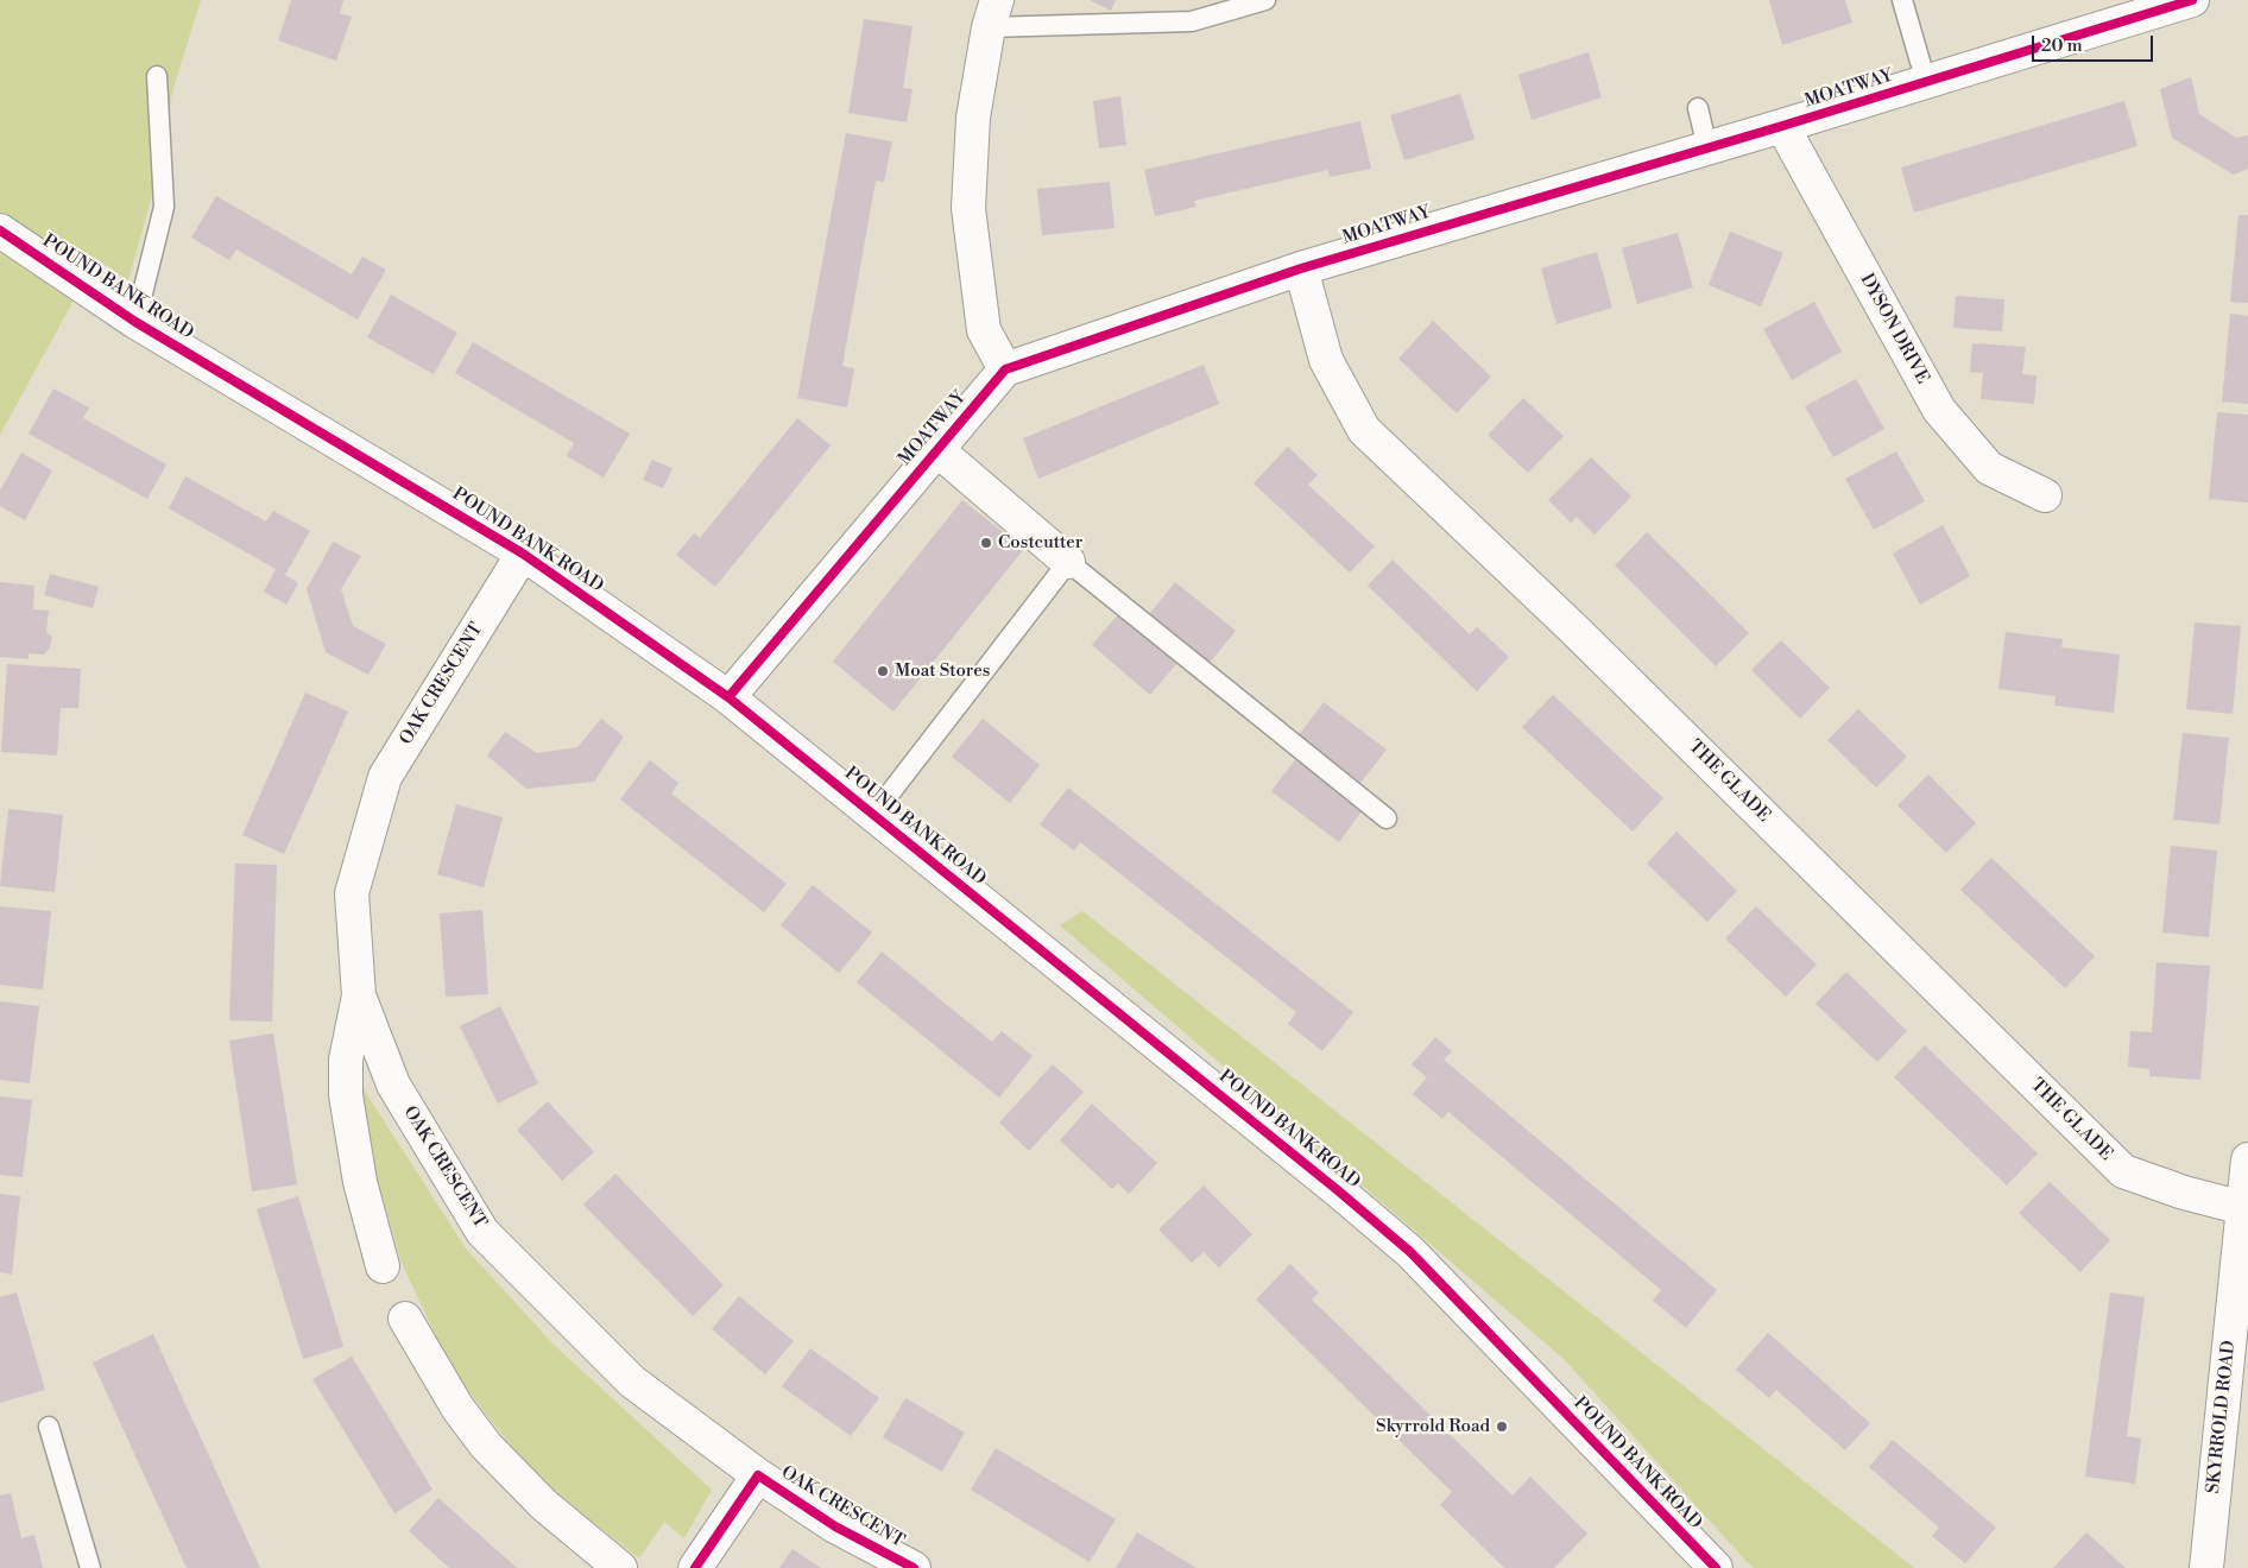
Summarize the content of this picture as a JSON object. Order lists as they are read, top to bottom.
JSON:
{
  "streets": {
    "street": [
      "MOATWAY",
      "POUND BANK ROAD",
      "DYSON DRIVE",
      "OAK CRESCENT",
      "THE GLADE",
      "SKYRROLD ROAD"
    ]
  },
  "crossings": [
    ["MOATWAY", "POUND BANK ROAD"],
    ["MOATWAY", "DYSON DRIVE"],
    ["MOATWAY", "THE GLADE"],
    ["POUND BANK ROAD", "OAK CRESCENT"],
    ["THE GLADE", "SKYRROLD ROAD"]
  ],
  "places": ["Costcutter", "Moat Stores", "Skyrrold Road"],
  "scale_bar": "20 m"
}
